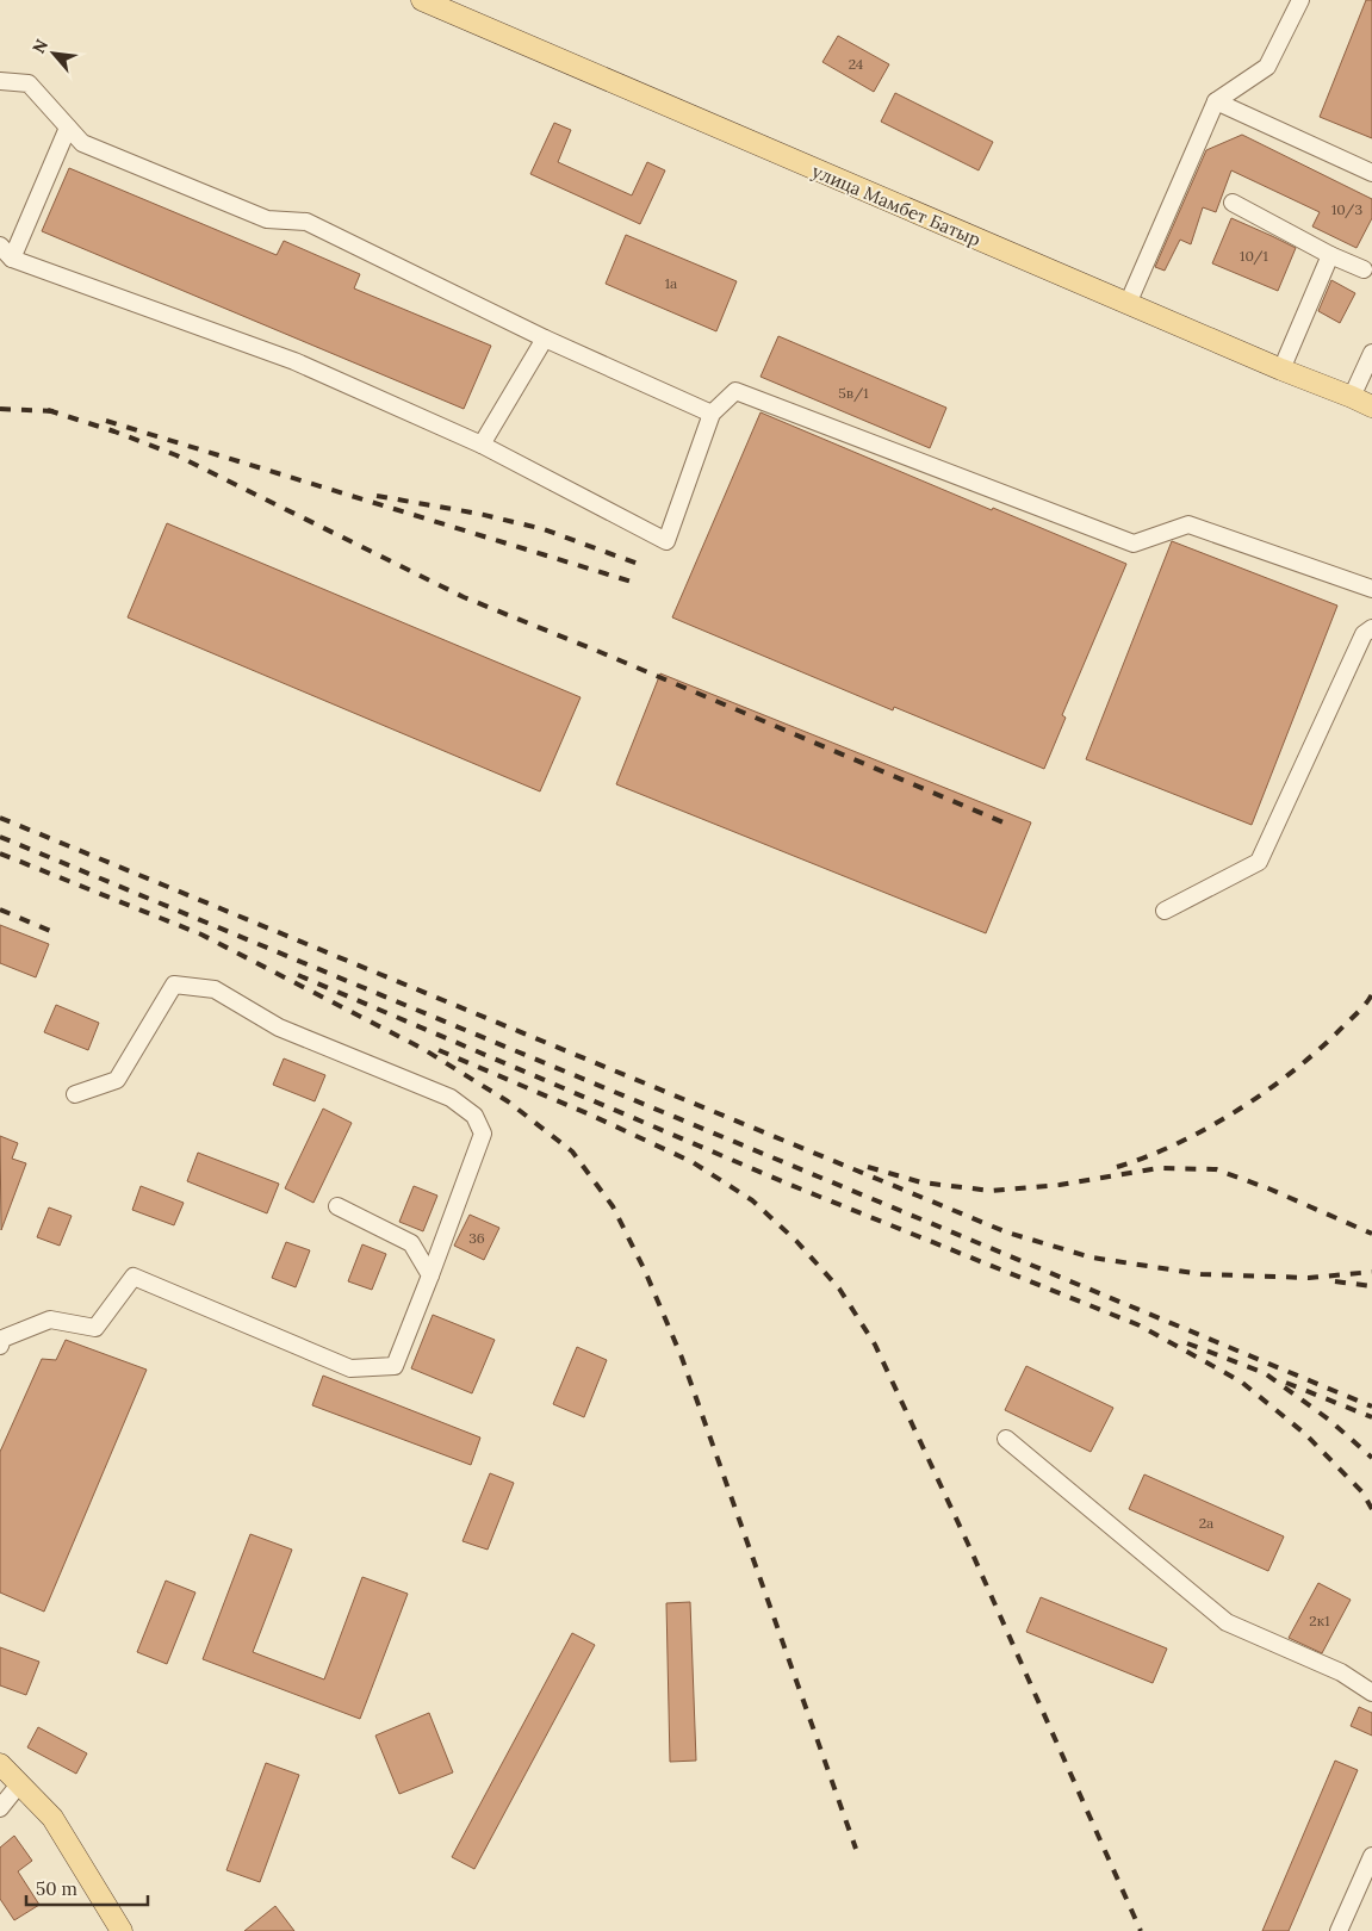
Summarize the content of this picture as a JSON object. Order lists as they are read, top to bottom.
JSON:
{
  "streets": {
    "main road": ["улица Мамбет Батыр"]
  },
  "house_numbers": [
    "24",
    "10/3",
    "10/1",
    "1а",
    "5в/1",
    "36",
    "2а",
    "2к1"
  ],
  "scale_bar": "50 m",
  "north": "top left"
}
